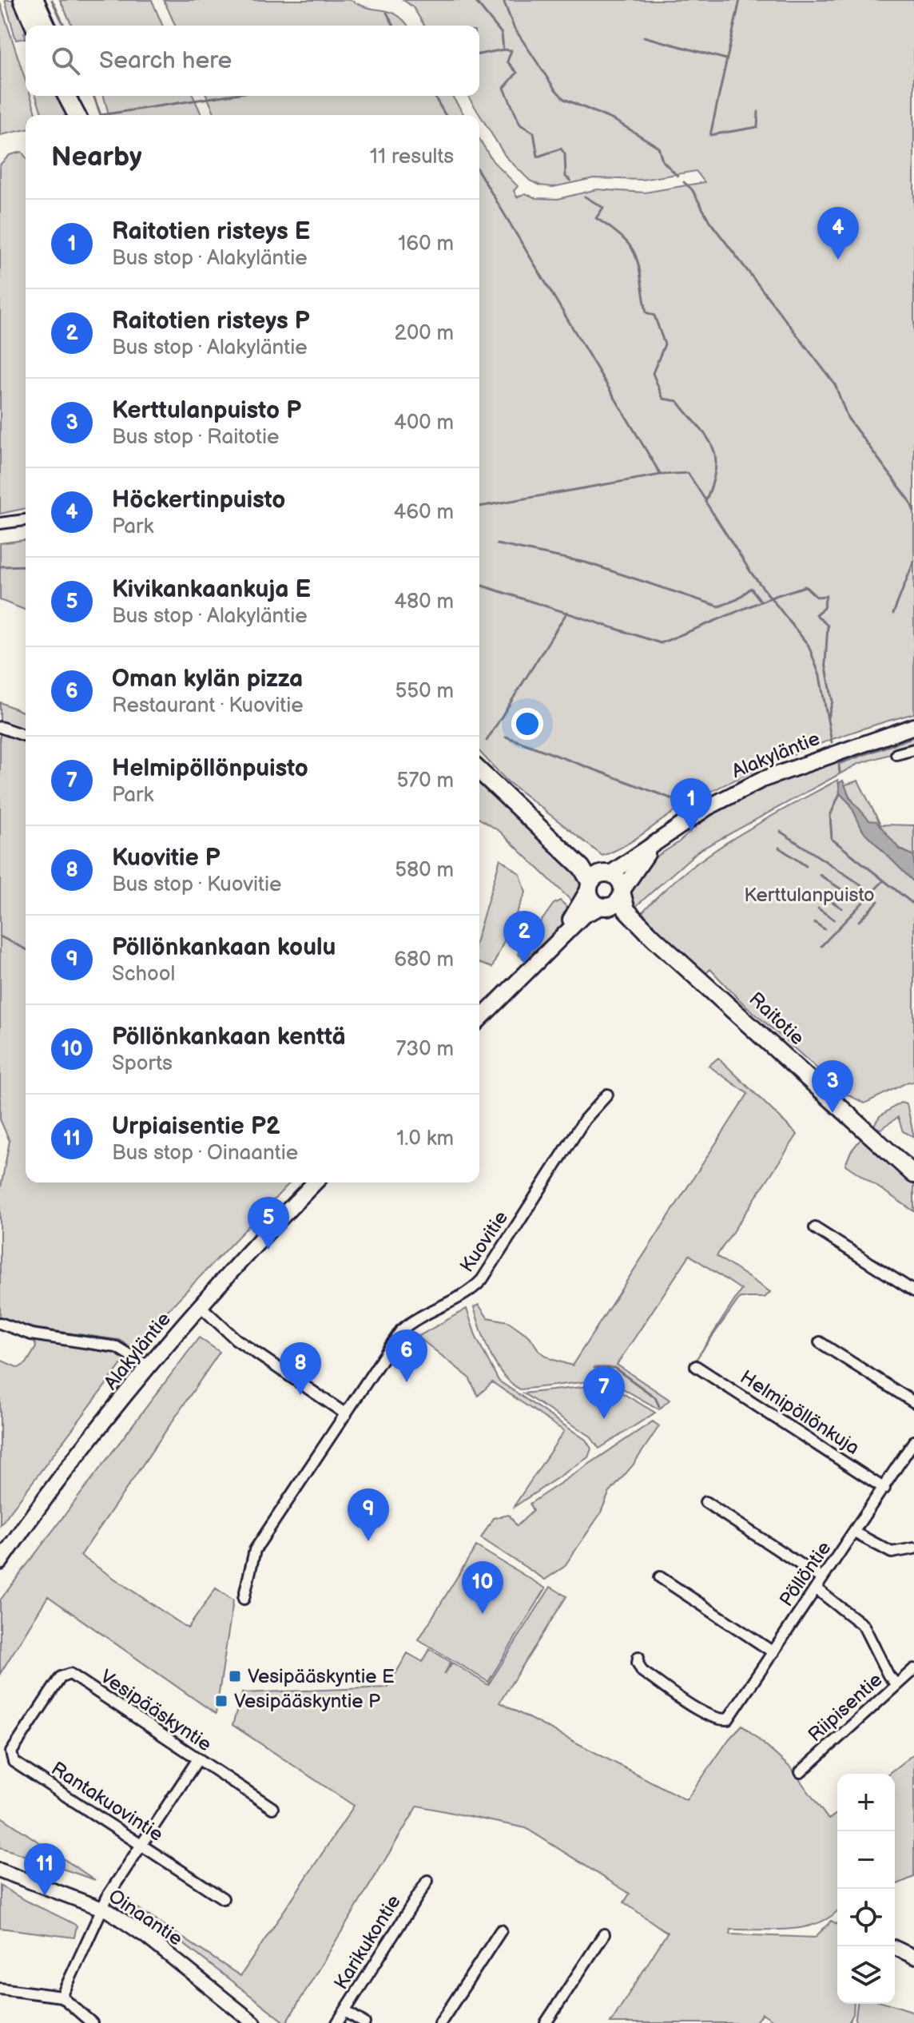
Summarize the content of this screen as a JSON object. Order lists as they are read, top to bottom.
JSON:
{
  "streets": {
    "main road": ["Alakyläntie", "Raitotie"],
    "street": [
      "Kuovitie",
      "Helmipöllönkuja",
      "Pöllöntie",
      "Riipisentie",
      "Vesipääskyntie",
      "Rantakuovintie",
      "Oinaantie",
      "Karikukontie"
    ]
  },
  "crossings": [
    ["Alakyläntie", "Raitotie"],
    ["Helmipöllönkuja", "Pöllöntie"],
    ["Vesipääskyntie", "Rantakuovintie"]
  ],
  "parks": ["Kerttulanpuisto"],
  "places": {
    "transit": ["Vesipääskyntie E", "Vesipääskyntie P"]
  },
  "page": {
    "search": "Search here",
    "heading": ["Nearby", "11 results"],
    "list": [
      {
        "mark": "1",
        "name": "Raitotien risteys E",
        "note": "Bus stop · Alakyläntie",
        "value": "160 m"
      },
      {
        "mark": "2",
        "name": "Raitotien risteys P",
        "note": "Bus stop · Alakyläntie",
        "value": "200 m"
      },
      {
        "mark": "3",
        "name": "Kerttulanpuisto P",
        "note": "Bus stop · Raitotie",
        "value": "400 m"
      },
      {
        "mark": "4",
        "name": "Höckertinpuisto",
        "note": "Park",
        "value": "460 m"
      },
      {
        "mark": "5",
        "name": "Kivikankaankuja E",
        "note": "Bus stop · Alakyläntie",
        "value": "480 m"
      },
      {
        "mark": "6",
        "name": "Oman kylän pizza",
        "note": "Restaurant · Kuovitie",
        "value": "550 m"
      },
      {
        "mark": "7",
        "name": "Helmipöllönpuisto",
        "note": "Park",
        "value": "570 m"
      },
      {
        "mark": "8",
        "name": "Kuovitie P",
        "note": "Bus stop · Kuovitie",
        "value": "580 m"
      },
      {
        "mark": "9",
        "name": "Pöllönkankaan koulu",
        "note": "School",
        "value": "680 m"
      },
      {
        "mark": "10",
        "name": "Pöllönkankaan kenttä",
        "note": "Sports",
        "value": "730 m"
      },
      {
        "mark": "11",
        "name": "Urpiaisentie P2",
        "note": "Bus stop · Oinaantie",
        "value": "1.0 km"
      }
    ],
    "pins": [
      "4",
      "1",
      "2",
      "3",
      "5",
      "6",
      "8",
      "7",
      "9",
      "10",
      "11"
    ],
    "map_buttons": ["+", "−"]
  }
}
